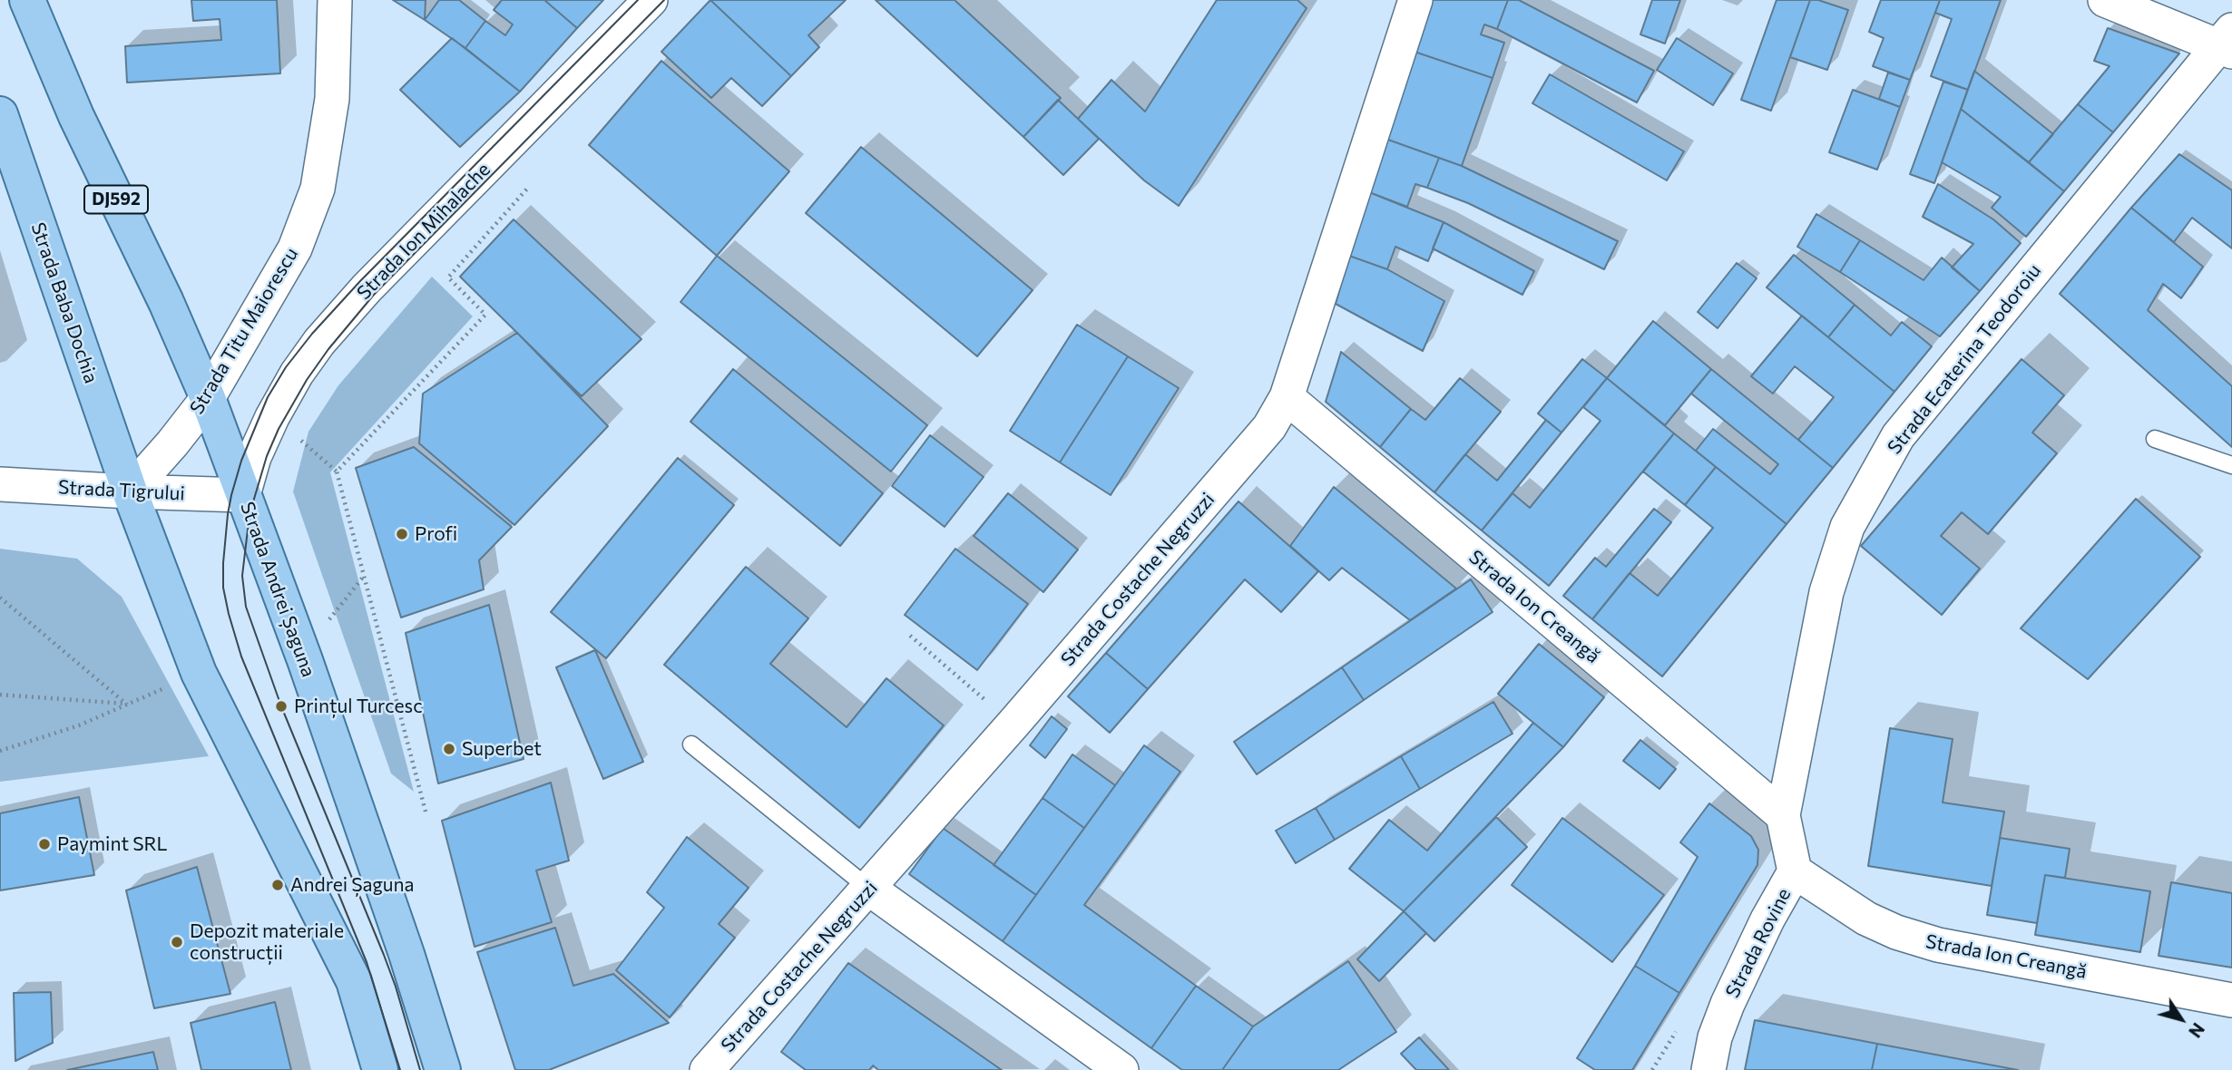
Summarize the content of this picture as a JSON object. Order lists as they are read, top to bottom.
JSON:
{
  "streets": {
    "main road": ["DJ592", "Strada Baba Dochia", "Strada Andrei Șaguna"],
    "street": [
      "Strada Ion Mihalache",
      "Strada Titu Maiorescu",
      "Strada Ecaterina Teodoroiu",
      "Strada Tigrului",
      "Strada Costache Negruzzi",
      "Strada Ion Creangă",
      "Strada Rovine"
    ]
  },
  "crossings": [
    ["DJ592", "Strada Titu Maiorescu"],
    ["DJ592", "Strada Andrei Șaguna"],
    ["Strada Ion Mihalache", "Strada Tigrului"],
    ["Strada Ion Mihalache", "Strada Andrei Șaguna"],
    ["Strada Baba Dochia", "Strada Titu Maiorescu"],
    ["Strada Baba Dochia", "Strada Tigrului"],
    ["Strada Titu Maiorescu", "Strada Tigrului"],
    ["Strada Titu Maiorescu", "Strada Andrei Șaguna"],
    ["Strada Ecaterina Teodoroiu", "Strada Ion Creangă"],
    ["Strada Ecaterina Teodoroiu", "Strada Rovine"],
    ["Strada Tigrului", "Strada Andrei Șaguna"],
    ["Strada Costache Negruzzi", "Strada Ion Creangă"],
    ["Strada Ion Creangă", "Strada Rovine"]
  ],
  "places": [
    "Profi",
    "Prințul Turcesc",
    "Superbet",
    "Paymint SRL",
    "Andrei Șaguna",
    "Depozit materiale construcții"
  ],
  "north": "bottom right"
}
